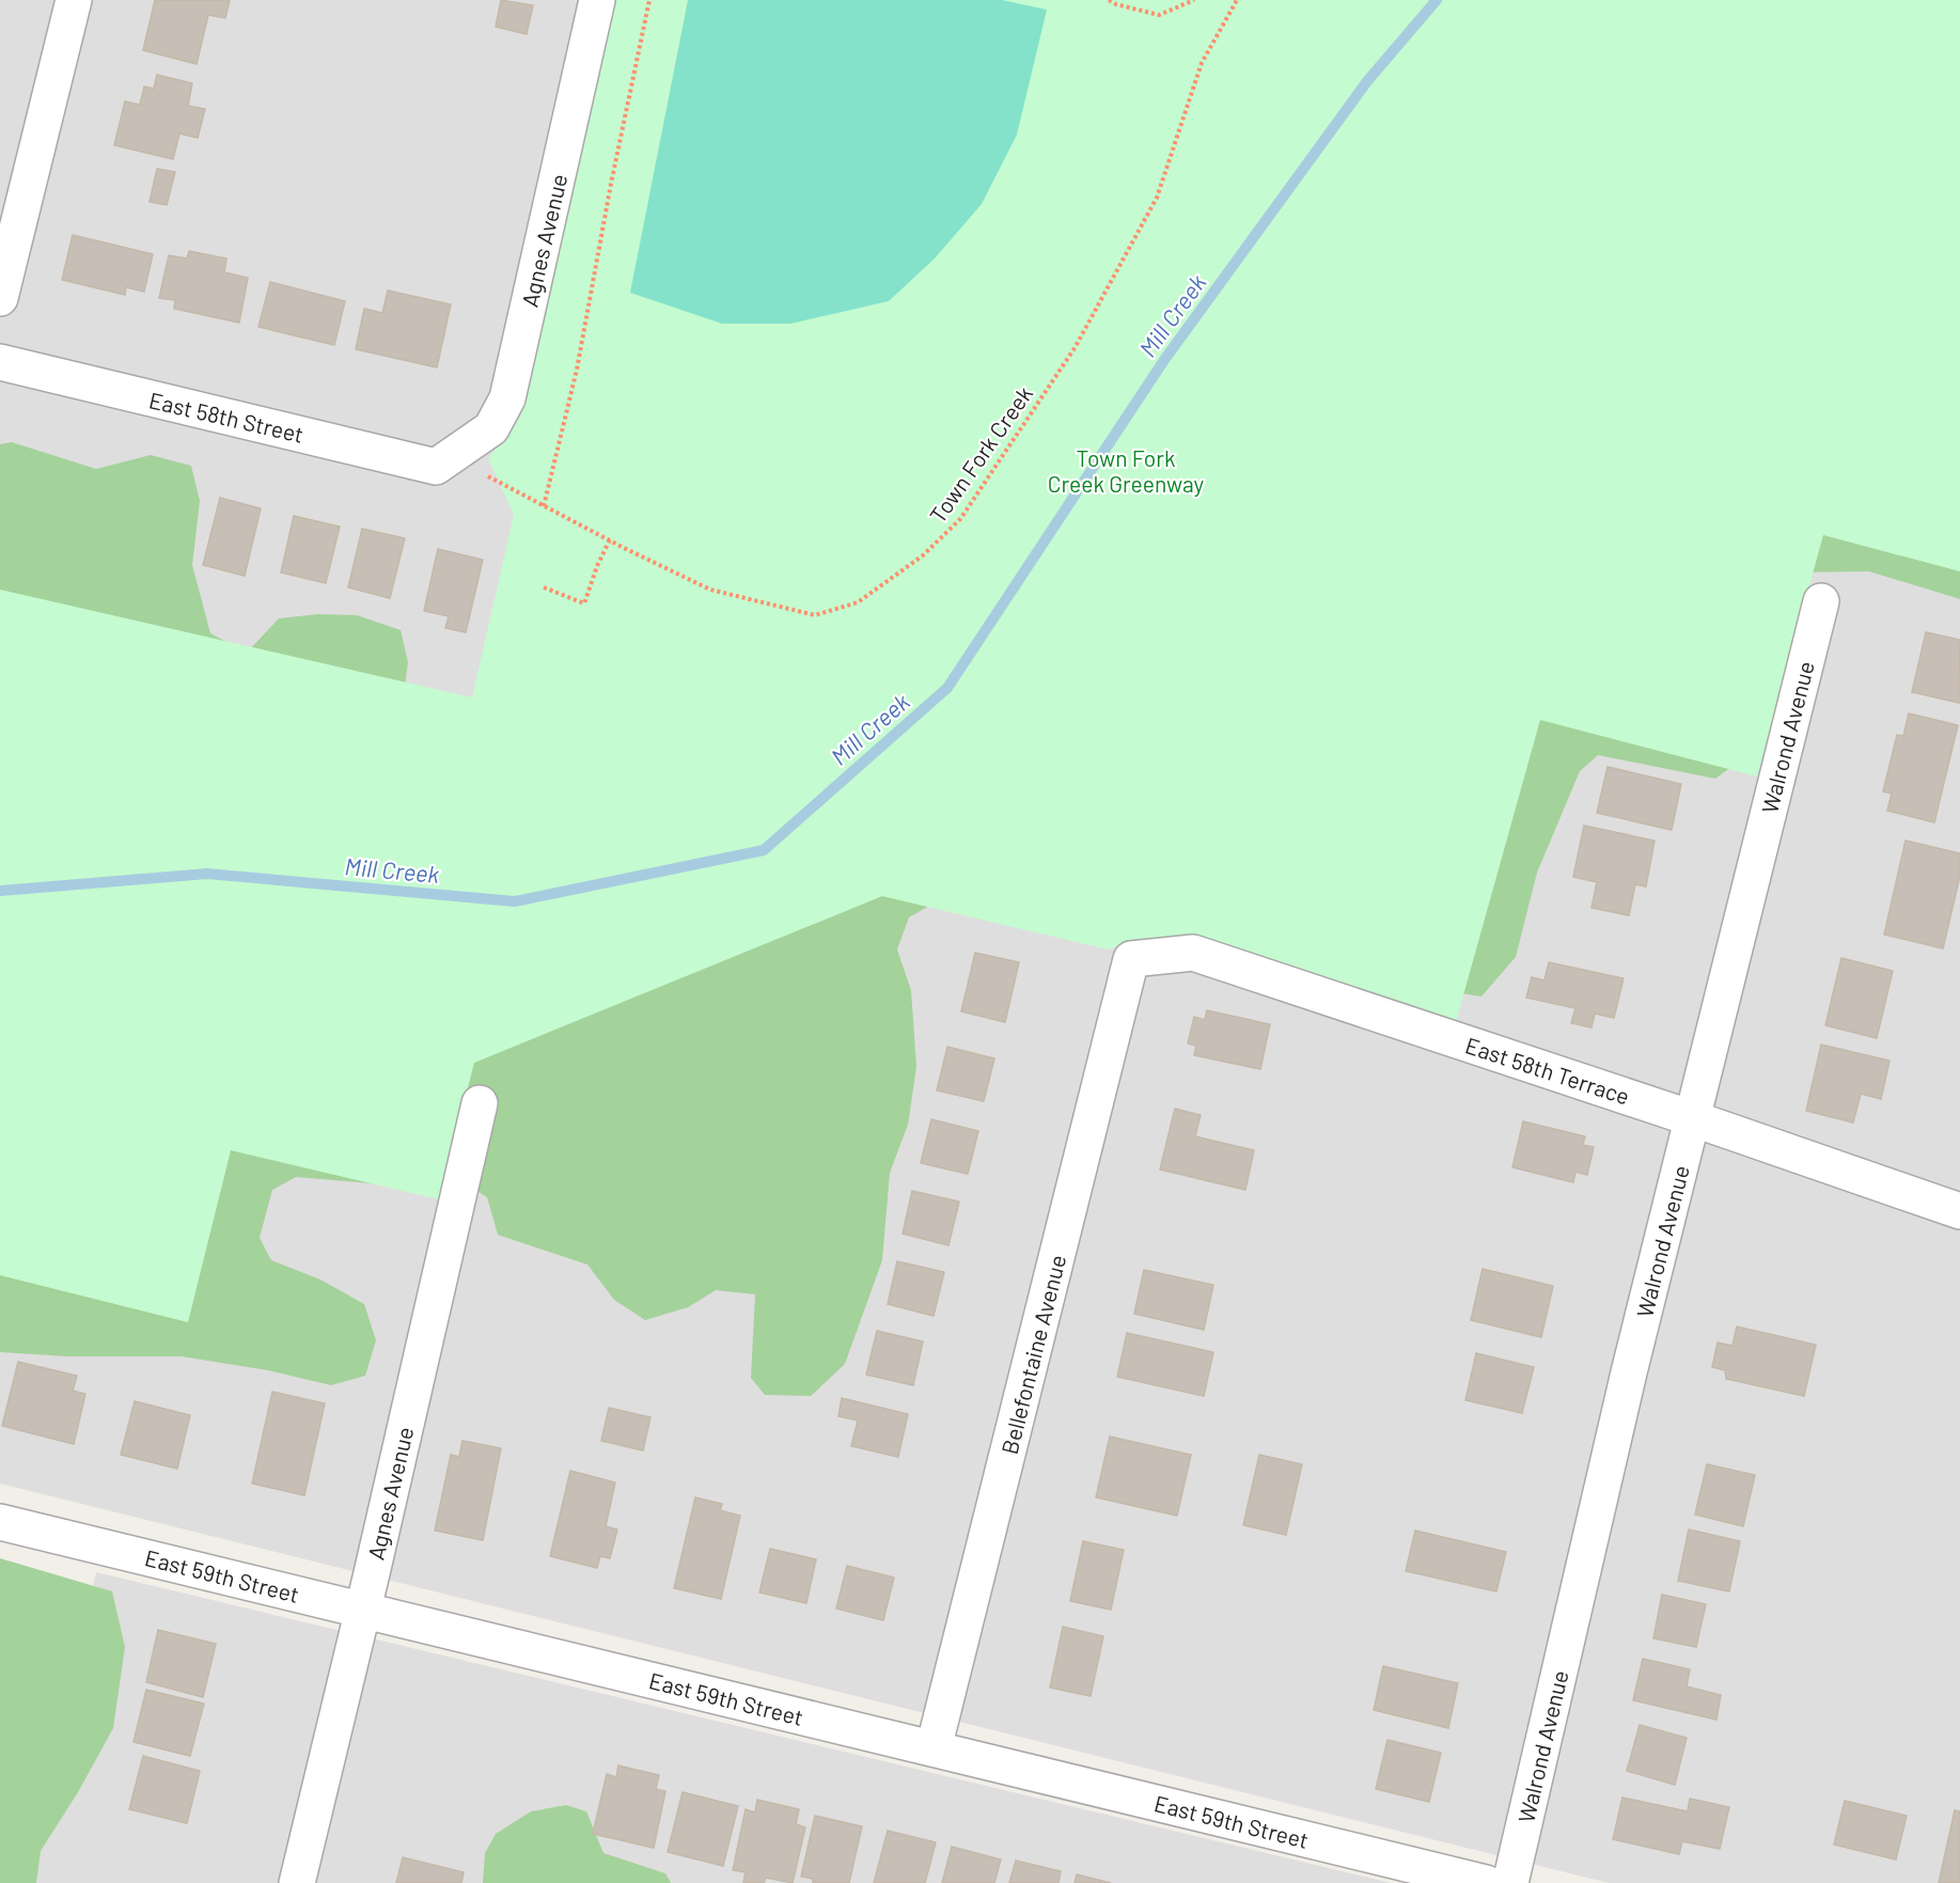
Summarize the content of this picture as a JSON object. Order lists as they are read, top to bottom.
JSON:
{
  "streets": {
    "street": [
      "Agnes Avenue",
      "East 58th Street",
      "Walrond Avenue",
      "East 58th Terrace",
      "Bellefontaine Avenue",
      "East 59th Street"
    ],
    "path": ["Town Fork Creek"]
  },
  "crossings": [
    ["Agnes Avenue", "East 58th Street"],
    ["Agnes Avenue", "Town Fork Creek"],
    ["Agnes Avenue", "East 59th Street"],
    ["East 58th Street", "Town Fork Creek"],
    ["Walrond Avenue", "East 58th Terrace"],
    ["East 58th Terrace", "Bellefontaine Avenue"],
    ["Bellefontaine Avenue", "East 59th Street"]
  ],
  "water": ["Mill Creek"],
  "parks": ["Town Fork Creek Greenway"]
}
